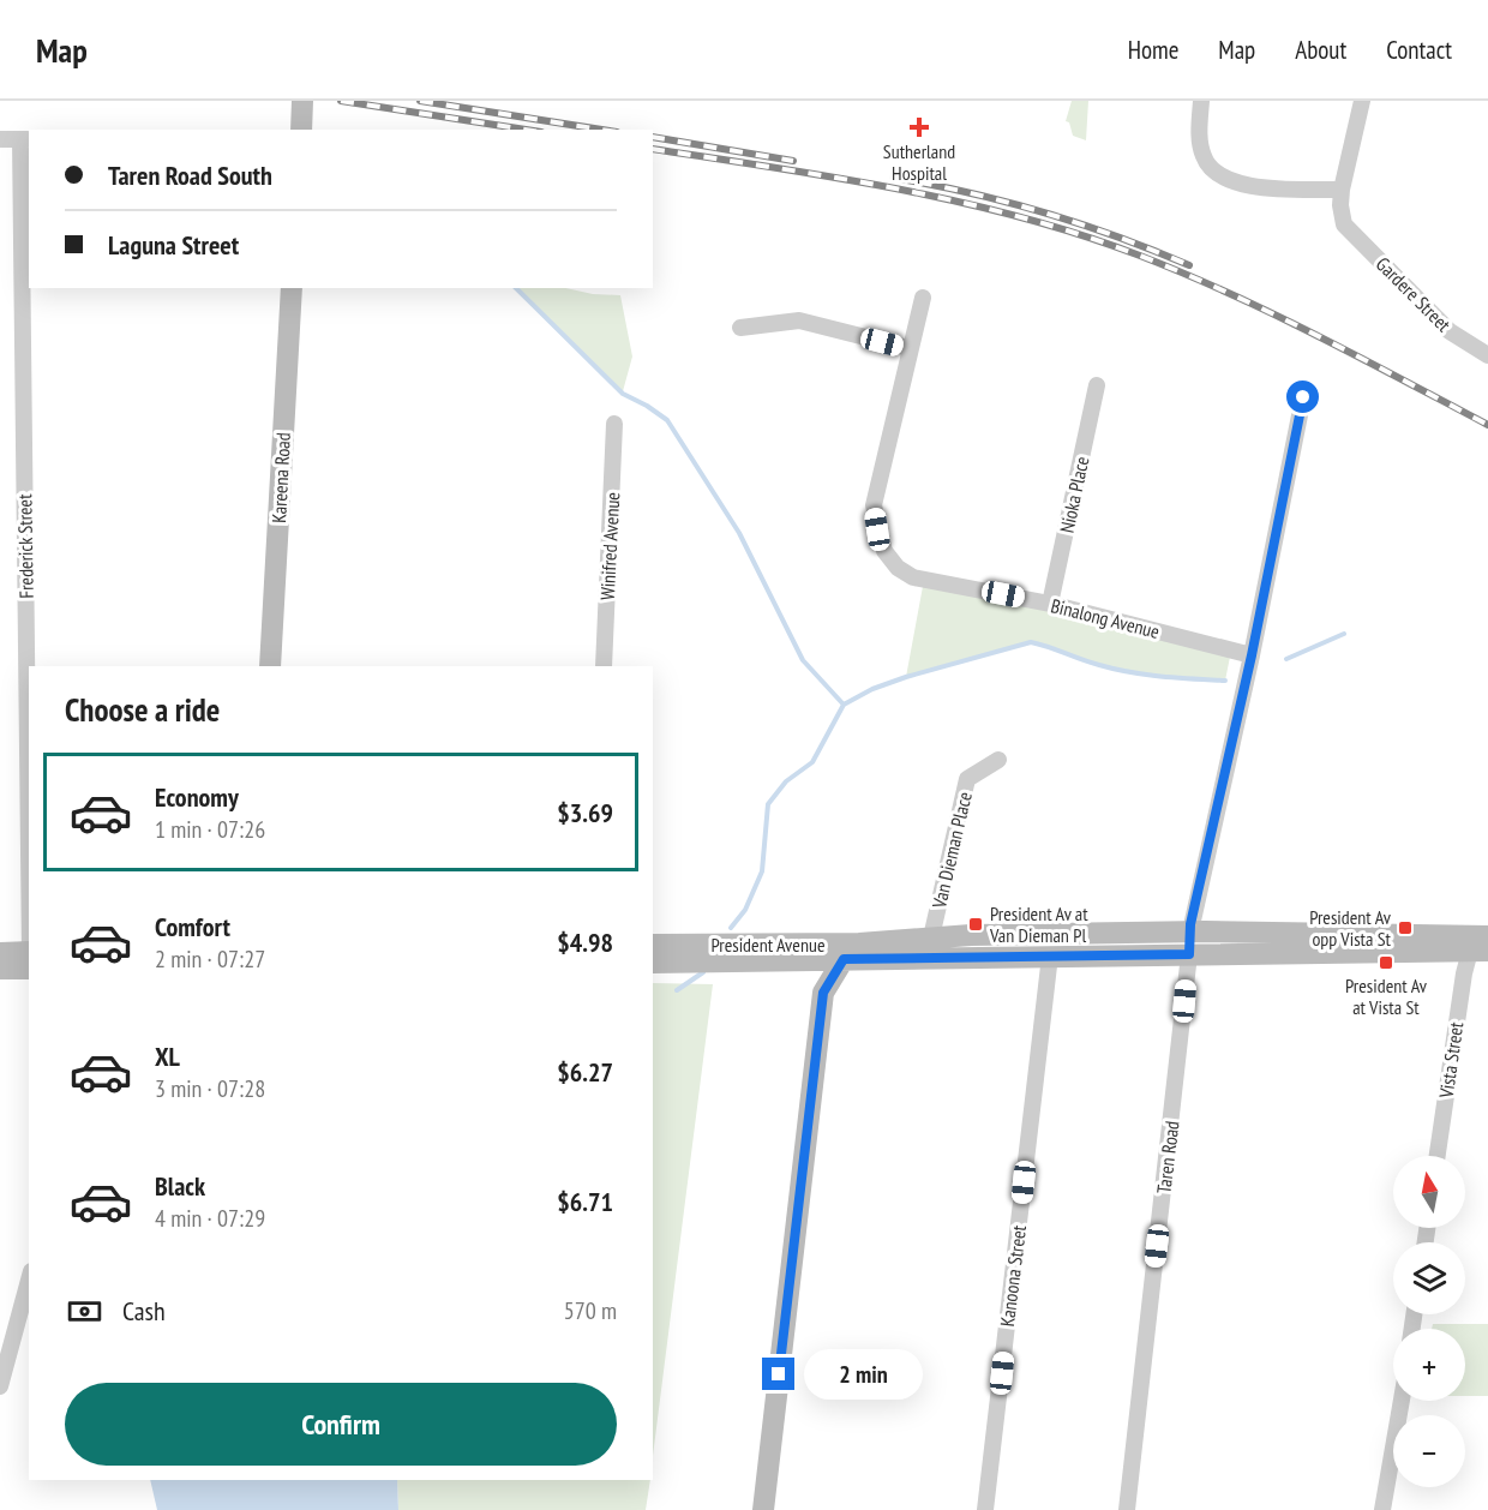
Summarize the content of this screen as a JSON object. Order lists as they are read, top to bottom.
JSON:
{
  "streets": {
    "main road": ["Kareena Road", "President Avenue", "Taren Road"],
    "street": [
      "Gardere Street",
      "Nioka Place",
      "Frederick Street",
      "Winifred Avenue",
      "Binalong Avenue",
      "Van Dieman Place",
      "Vista Street",
      "Kanoona Street"
    ]
  },
  "crossings": [
    ["Nioka Place", "Binalong Avenue"],
    ["Van Dieman Place", "President Avenue"],
    ["President Avenue", "Vista Street"],
    ["President Avenue", "Taren Road"],
    ["President Avenue", "Kanoona Street"]
  ],
  "places": {
    "health": ["Sutherland Hospital"],
    "transit": ["President Av at Van Dieman Pl", "President Av opp Vista St", "President Av at Vista St"]
  },
  "north": "top",
  "page": {
    "header": "Map",
    "nav": [
      "Home",
      "Map",
      "About",
      "Contact"
    ],
    "banner": ["Taren Road South", "Laguna Street"],
    "heading": "Choose a ride",
    "list": [
      {
        "name": "Economy",
        "note": "1 min · 07:26",
        "value": "$3.69"
      },
      {
        "name": "Comfort",
        "note": "2 min · 07:27",
        "value": "$4.98"
      },
      {
        "name": "XL",
        "note": "3 min · 07:28",
        "value": "$6.27"
      },
      {
        "name": "Black",
        "note": "4 min · 07:29",
        "value": "$6.71"
      }
    ],
    "map_buttons": ["+", "−"],
    "pay": ["Cash", "570 m"],
    "bubble": "2 min",
    "buttons": "Confirm"
  }
}
